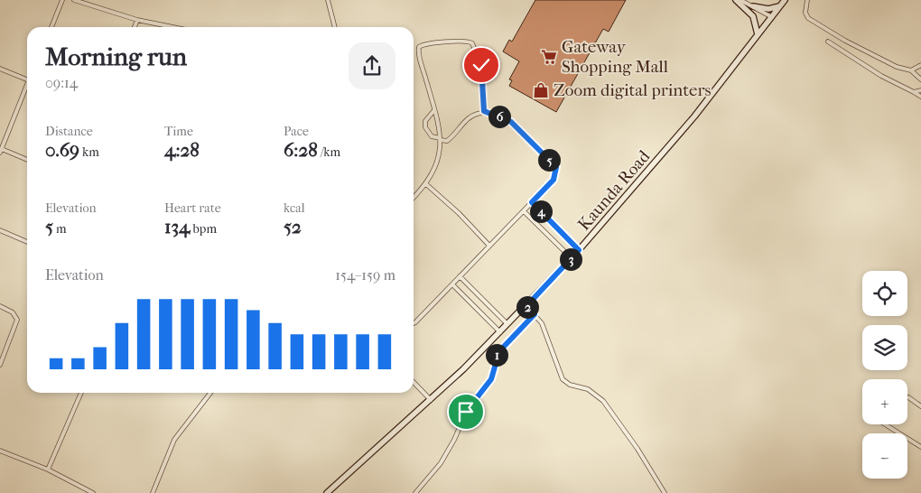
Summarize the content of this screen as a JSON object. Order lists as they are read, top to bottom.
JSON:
{
  "streets": {
    "main road": ["Kaunda Road"]
  },
  "places": {
    "supermarket": ["Gateway Shopping Mall"],
    "shop": ["Zoom digital printers"]
  },
  "page": {
    "heading": ["Morning run", "09:14"],
    "stats": [
      ["Distance", "0.69 km"],
      ["Time", "4:28"],
      ["Pace", "6:28 /km"],
      ["Elevation", "5 m"],
      ["Heart rate", "134 bpm"],
      ["kcal", "52"]
    ],
    "pins": [
      "6",
      "5",
      "4",
      "3",
      "2",
      "1"
    ],
    "chart": ["Elevation", "154–159 m"],
    "map_buttons": ["+", "−"]
  }
}
